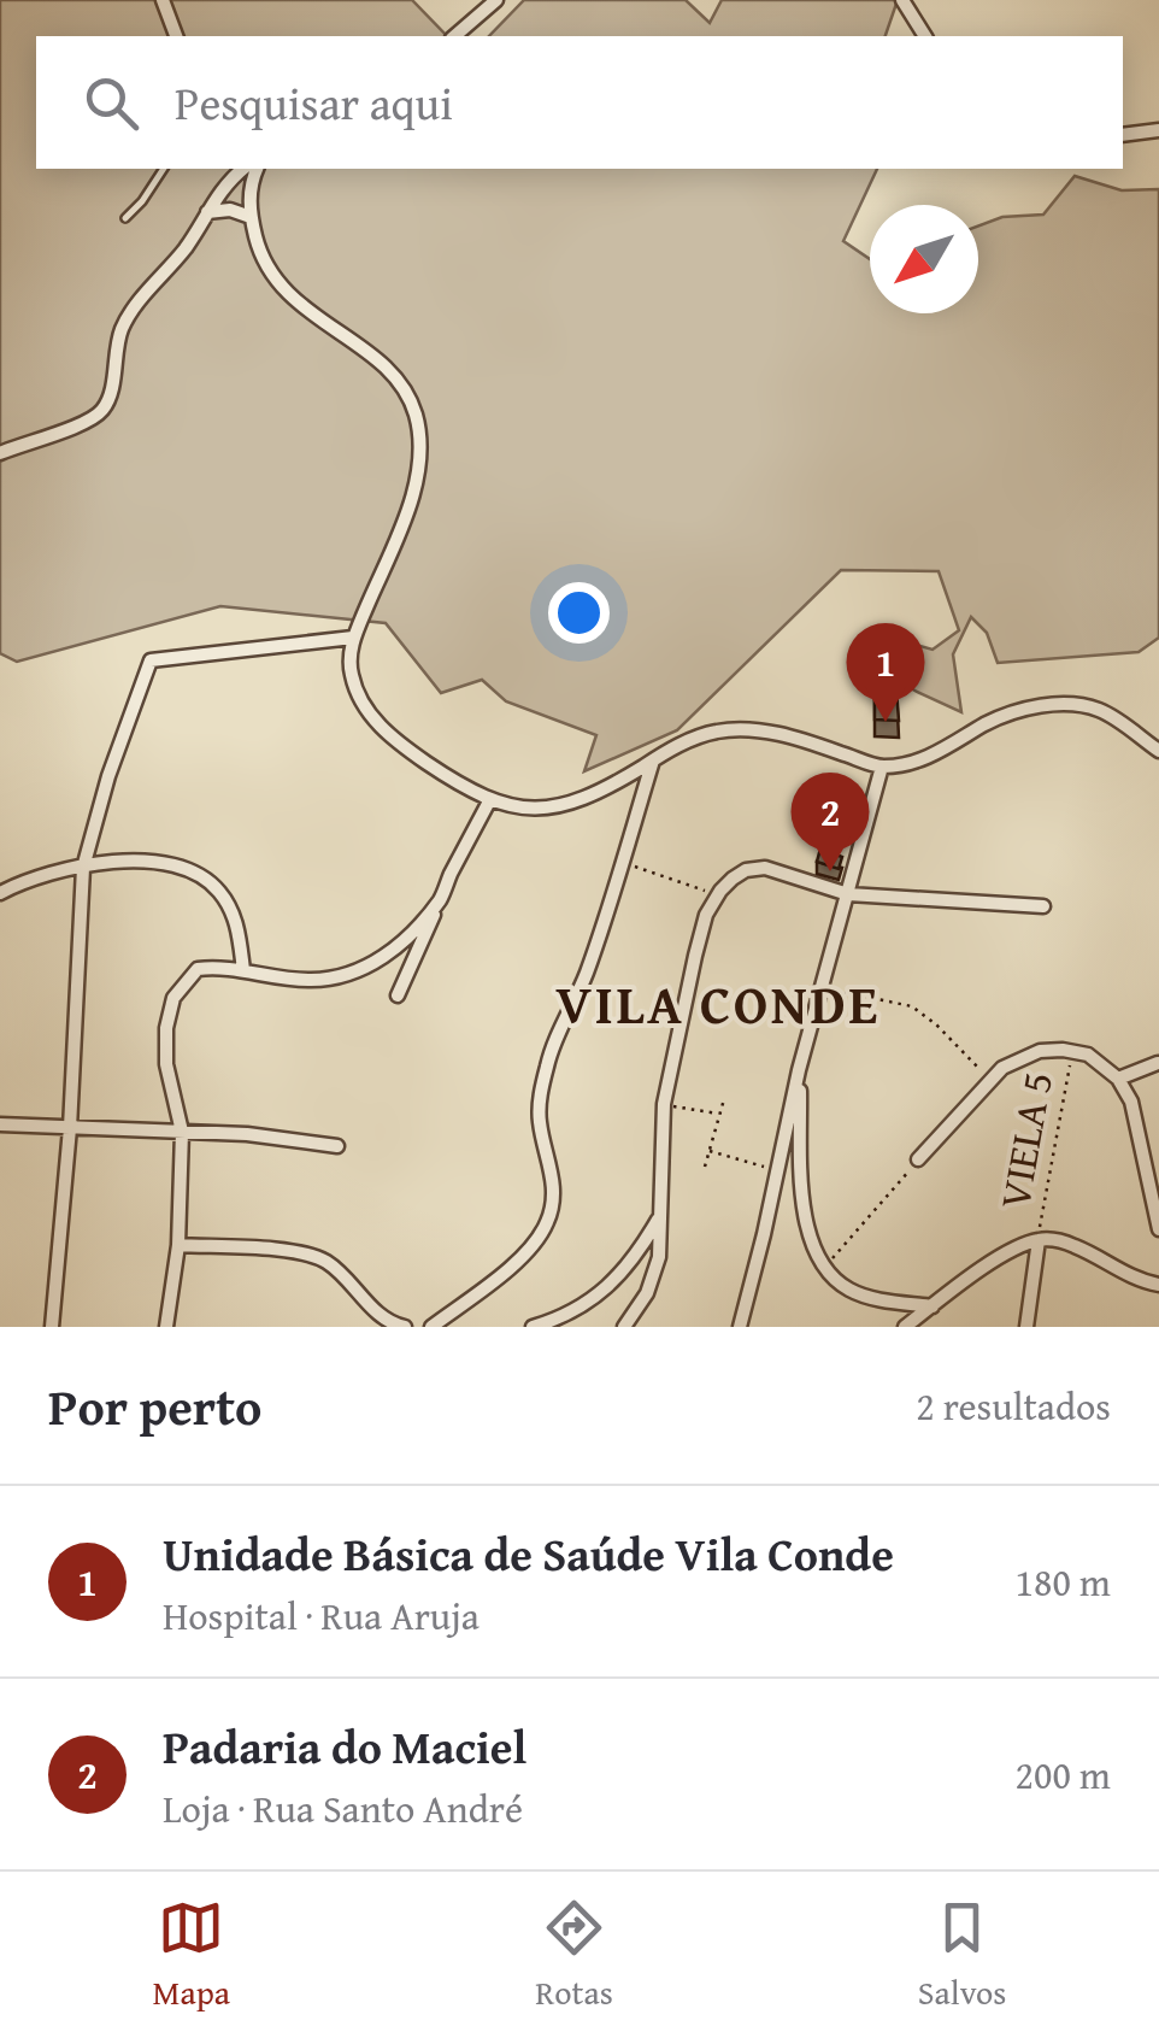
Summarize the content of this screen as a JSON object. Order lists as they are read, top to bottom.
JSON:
{
  "streets": {
    "path": ["VIELA 5"]
  },
  "districts": ["VILA CONDE"],
  "north": "bottom left",
  "page": {
    "search": "Pesquisar aqui",
    "pins": ["1", "2"],
    "heading": ["Por perto", "2 resultados"],
    "list": [
      {
        "mark": "1",
        "name": "Unidade Básica de Saúde Vila Conde",
        "note": "Hospital · Rua Aruja",
        "value": "180 m"
      },
      {
        "mark": "2",
        "name": "Padaria do Maciel",
        "note": "Loja · Rua Santo André",
        "value": "200 m"
      }
    ],
    "nav": ["Mapa", "Rotas", "Salvos"]
  }
}
